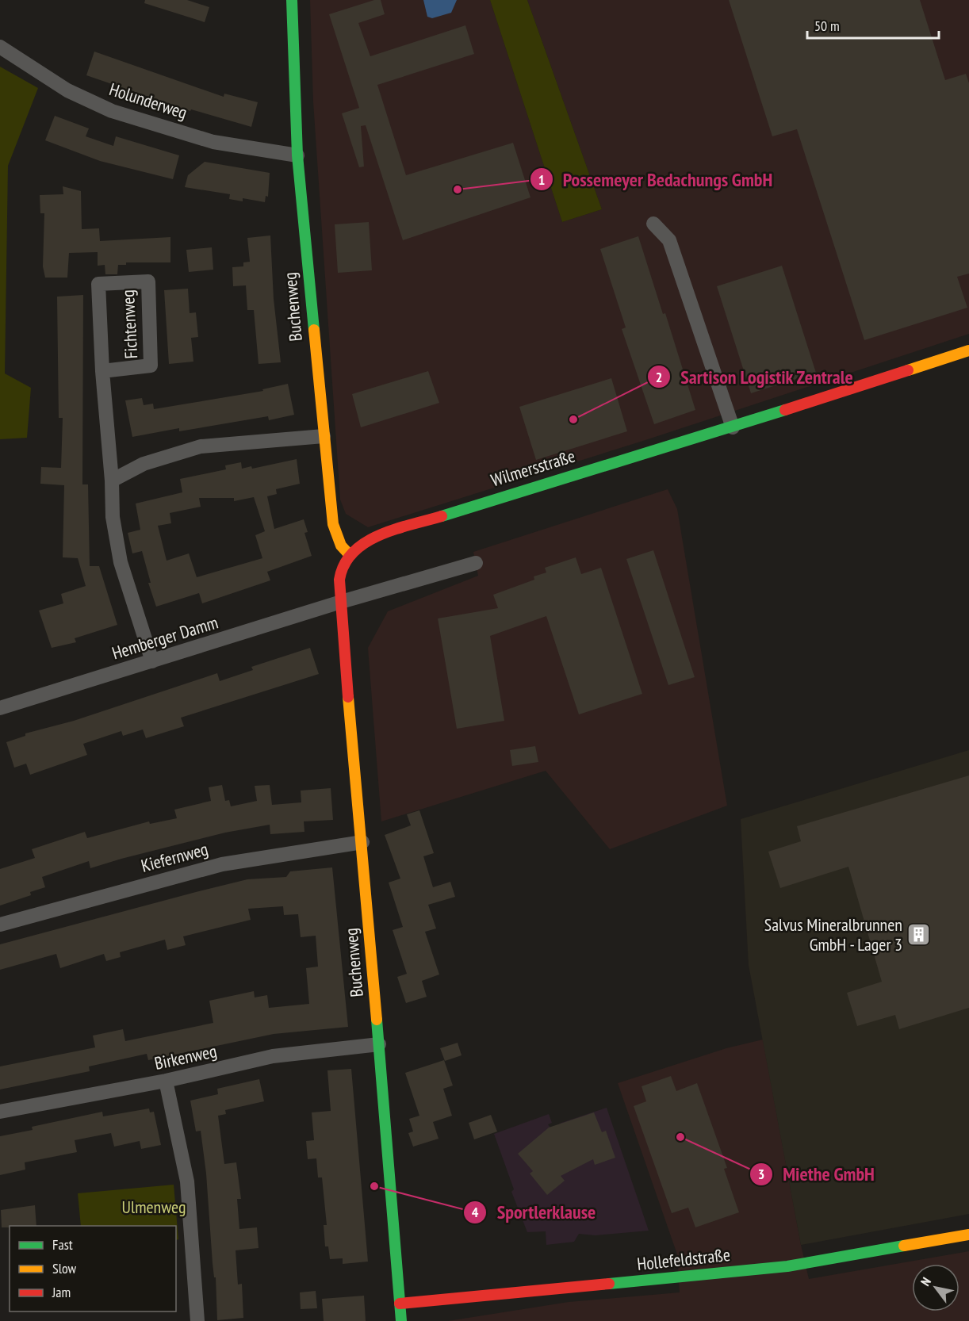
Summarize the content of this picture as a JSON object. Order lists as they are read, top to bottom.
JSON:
{
  "streets": {
    "street": [
      "Holunderweg",
      "Buchenweg",
      "Fichtenweg",
      "Wilmersstraße",
      "Hemberger Damm",
      "Kiefernweg",
      "Birkenweg",
      "Hollefeldstraße"
    ]
  },
  "crossings": [
    ["Holunderweg", "Buchenweg"],
    ["Buchenweg", "Wilmersstraße"],
    ["Buchenweg", "Hemberger Damm"],
    ["Buchenweg", "Kiefernweg"],
    ["Buchenweg", "Birkenweg"],
    ["Buchenweg", "Hollefeldstraße"],
    ["Fichtenweg", "Hemberger Damm"]
  ],
  "parks": ["Ulmenweg"],
  "places": {
    "other": [
      "Possemeyer Bedachungs GmbH",
      "Sartison Logistik Zentrale",
      "Miethe GmbH",
      "Sportlerklause"
    ],
    "building": ["Salvus Mineralbrunnen GmbH - Lager 3"]
  },
  "legend": ["Fast", "Slow", "Jam"],
  "scale_bar": "50 m",
  "north": "top left"
}
